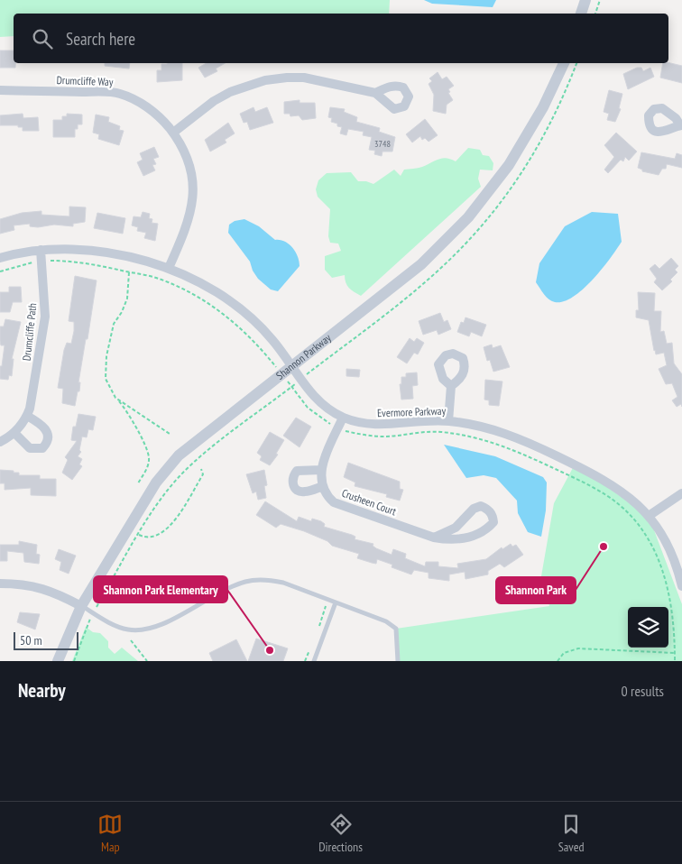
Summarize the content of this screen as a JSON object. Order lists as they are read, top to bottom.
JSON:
{
  "streets": {
    "street": [
      "Drumcliffe Way",
      "Drumcliffe Path",
      "Shannon Parkway",
      "Evermore Parkway",
      "Crusheen Court"
    ]
  },
  "crossings": [
    ["Drumcliffe Way", "Evermore Parkway"],
    ["Drumcliffe Path", "Evermore Parkway"],
    ["Shannon Parkway", "Evermore Parkway"]
  ],
  "places": ["Shannon Park", "Shannon Park Elementary"],
  "house_numbers": ["3748"],
  "scale_bar": "50 m",
  "page": {
    "search": "Search here",
    "scale": "50 m",
    "heading": ["Nearby", "0 results"],
    "nav": ["Map", "Directions", "Saved"]
  }
}
